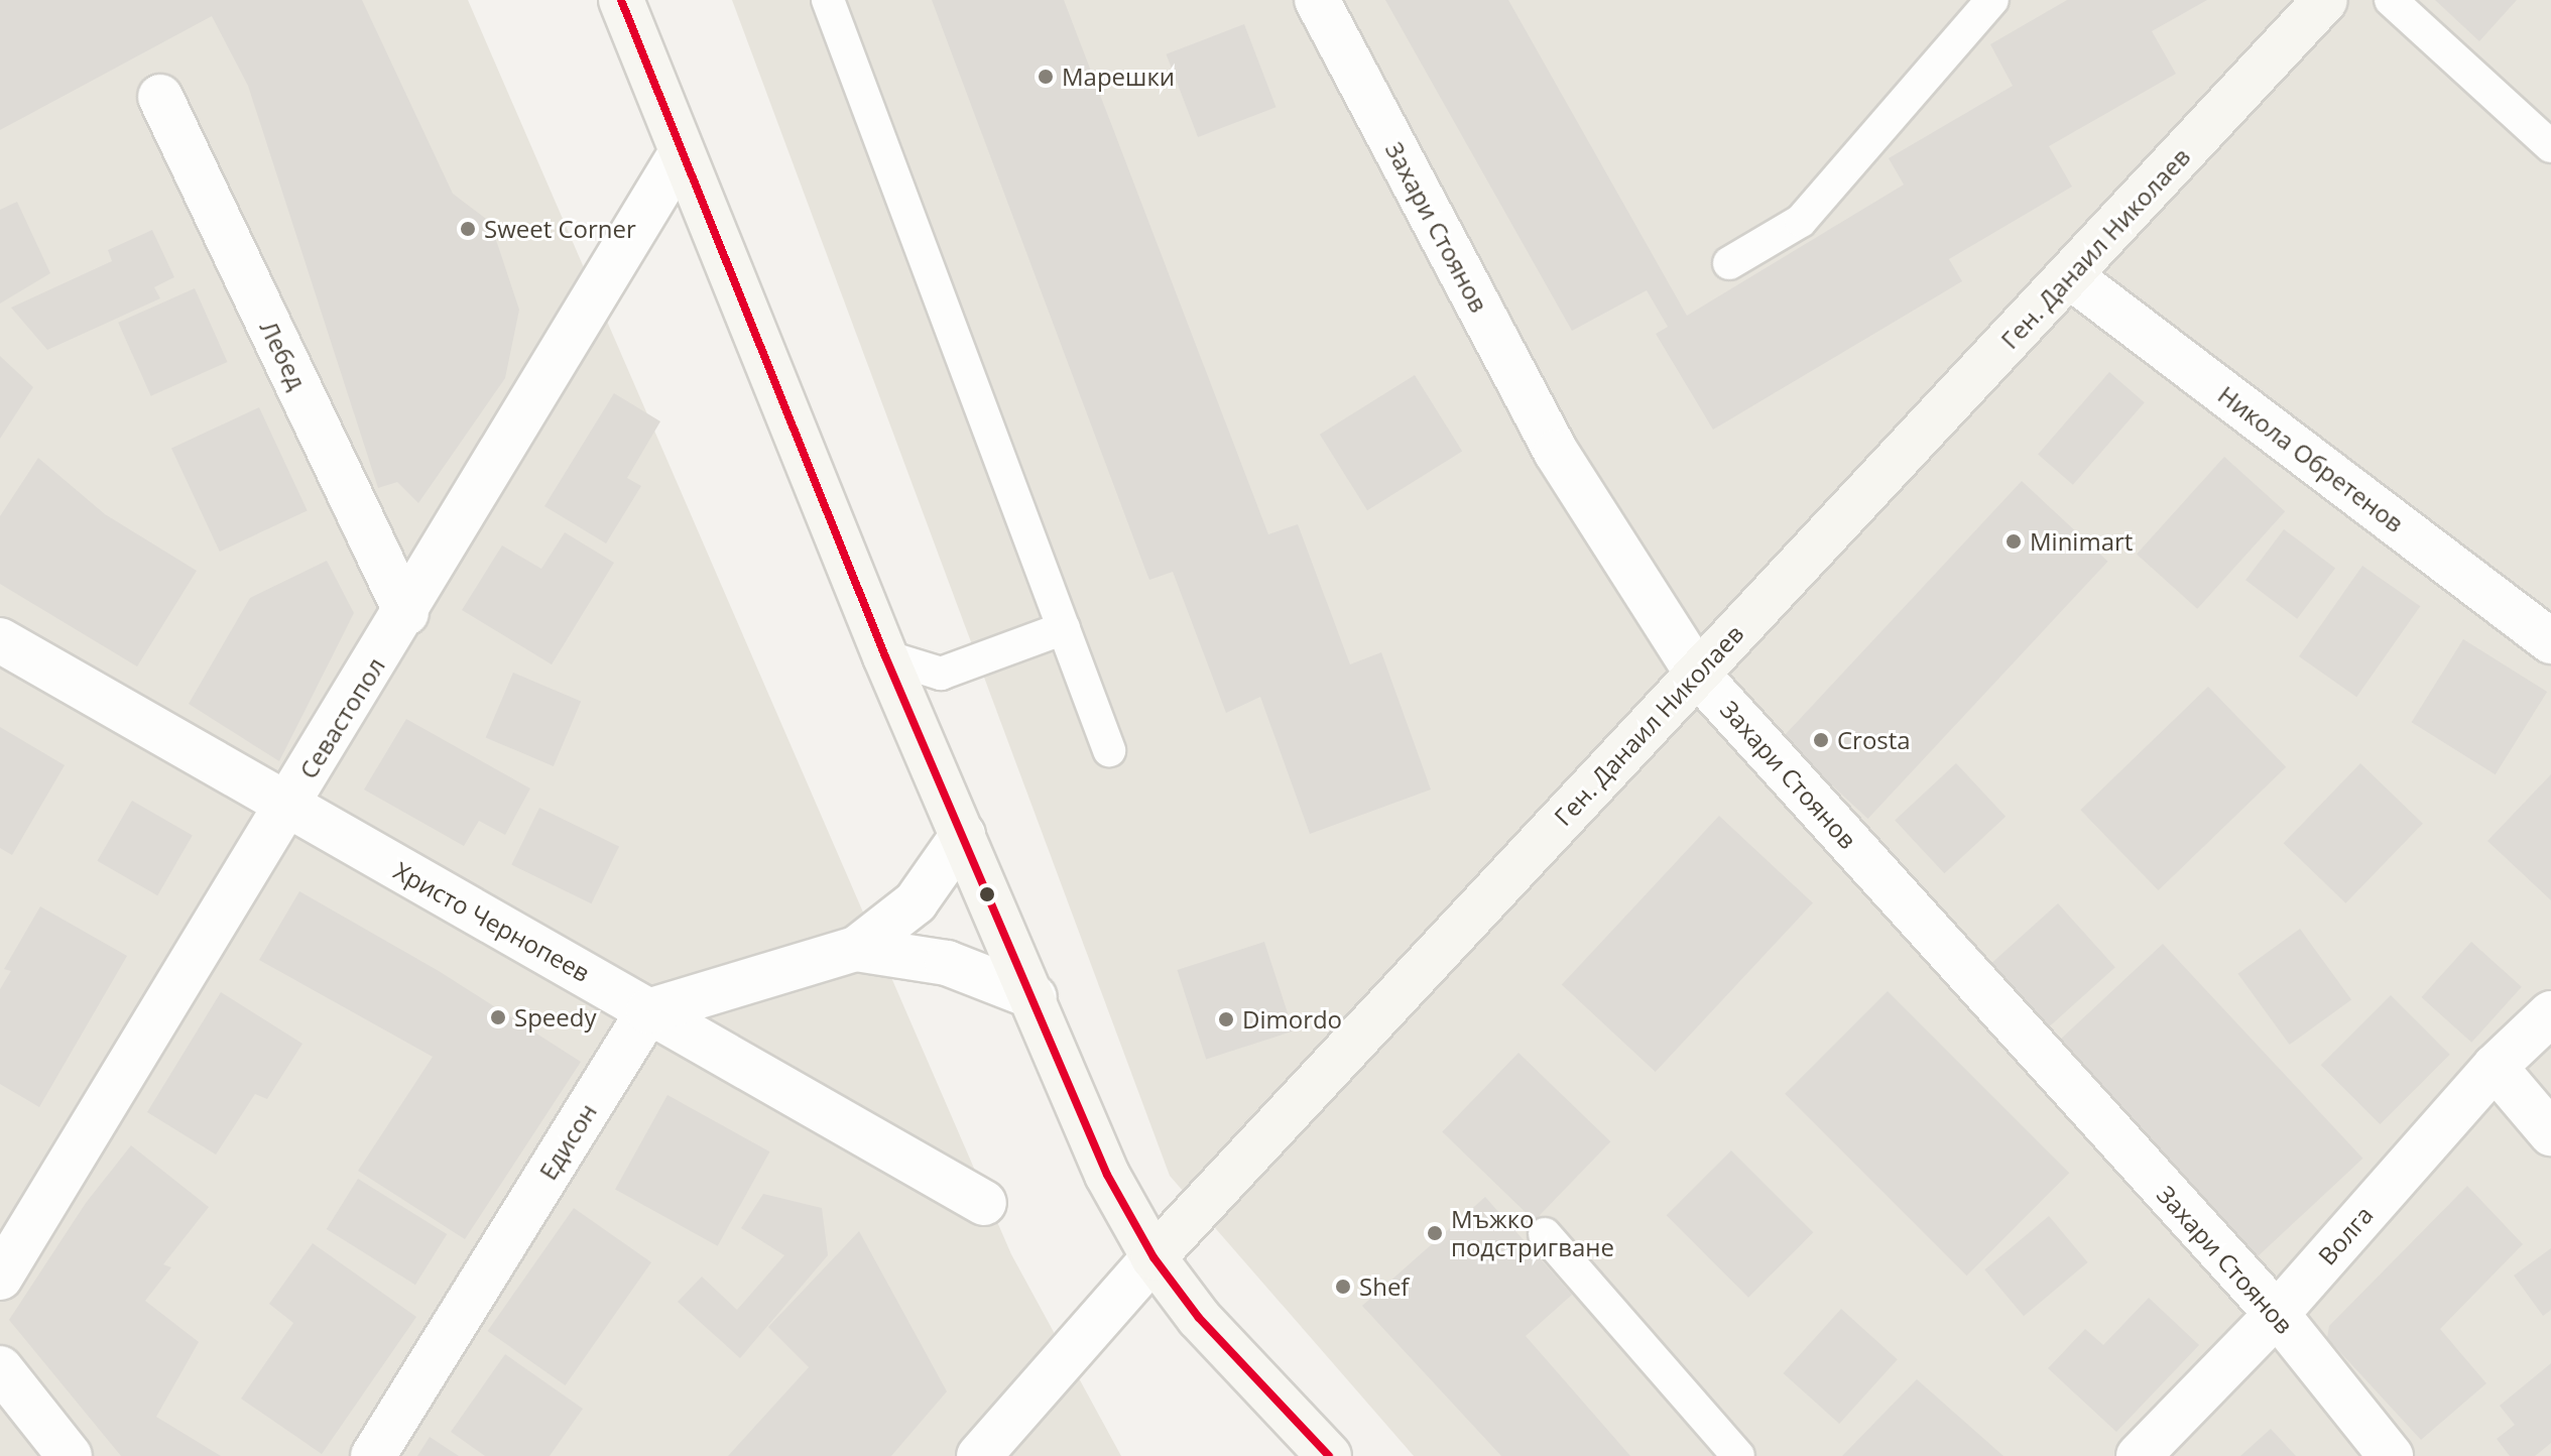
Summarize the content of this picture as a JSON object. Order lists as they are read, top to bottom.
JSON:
{
  "streets": {
    "street": [
      "Захари Стоянов",
      "Ген. Данаил Николаев",
      "Лебед",
      "Никола Обретенов",
      "Севастопол",
      "Христо Чернопеев",
      "Едисон",
      "Волга"
    ]
  },
  "crossings": [
    ["Захари Стоянов", "Ген. Данаил Николаев"],
    ["Захари Стоянов", "Волга"],
    ["Ген. Данаил Николаев", "Никола Обретенов"],
    ["Лебед", "Севастопол"],
    ["Севастопол", "Христо Чернопеев"],
    ["Христо Чернопеев", "Едисон"]
  ],
  "places": [
    "Марешки",
    "Sweet Corner",
    "Minimart",
    "Crosta",
    "Speedy",
    "Dimordo",
    "Мъжко подстригване",
    "Shef"
  ]
}
